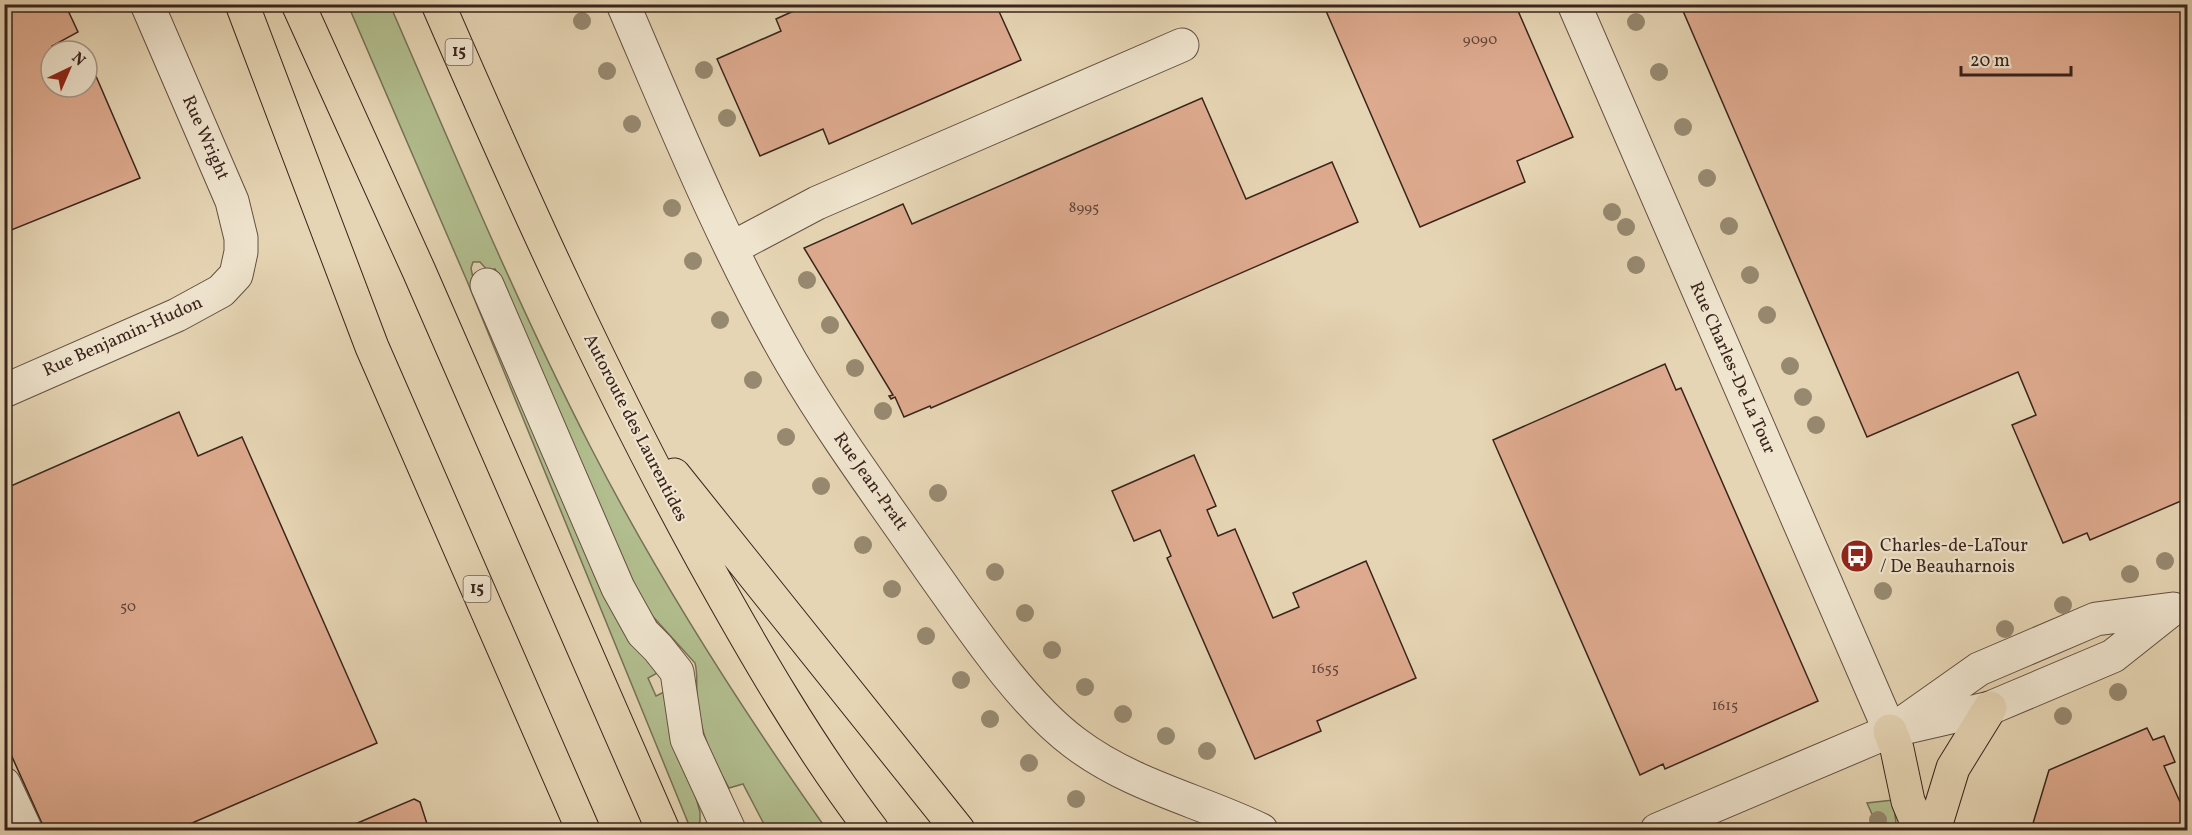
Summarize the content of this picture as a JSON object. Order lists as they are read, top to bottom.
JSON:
{
  "streets": {
    "main road": ["15", "Autoroute des Laurentides"],
    "street": [
      "Rue Wright",
      "Rue Benjamin-Hudon",
      "Rue Charles-De La Tour",
      "Rue Jean-Pratt"
    ]
  },
  "crossings": [
    ["Rue Wright", "Rue Benjamin-Hudon"]
  ],
  "places": {
    "bus stop": ["Charles-de-LaTour / De Beauharnois"]
  },
  "house_numbers": [
    "9090",
    "8995",
    "50",
    "1655",
    "1615"
  ],
  "scale_bar": "20 m",
  "north": "top right"
}
